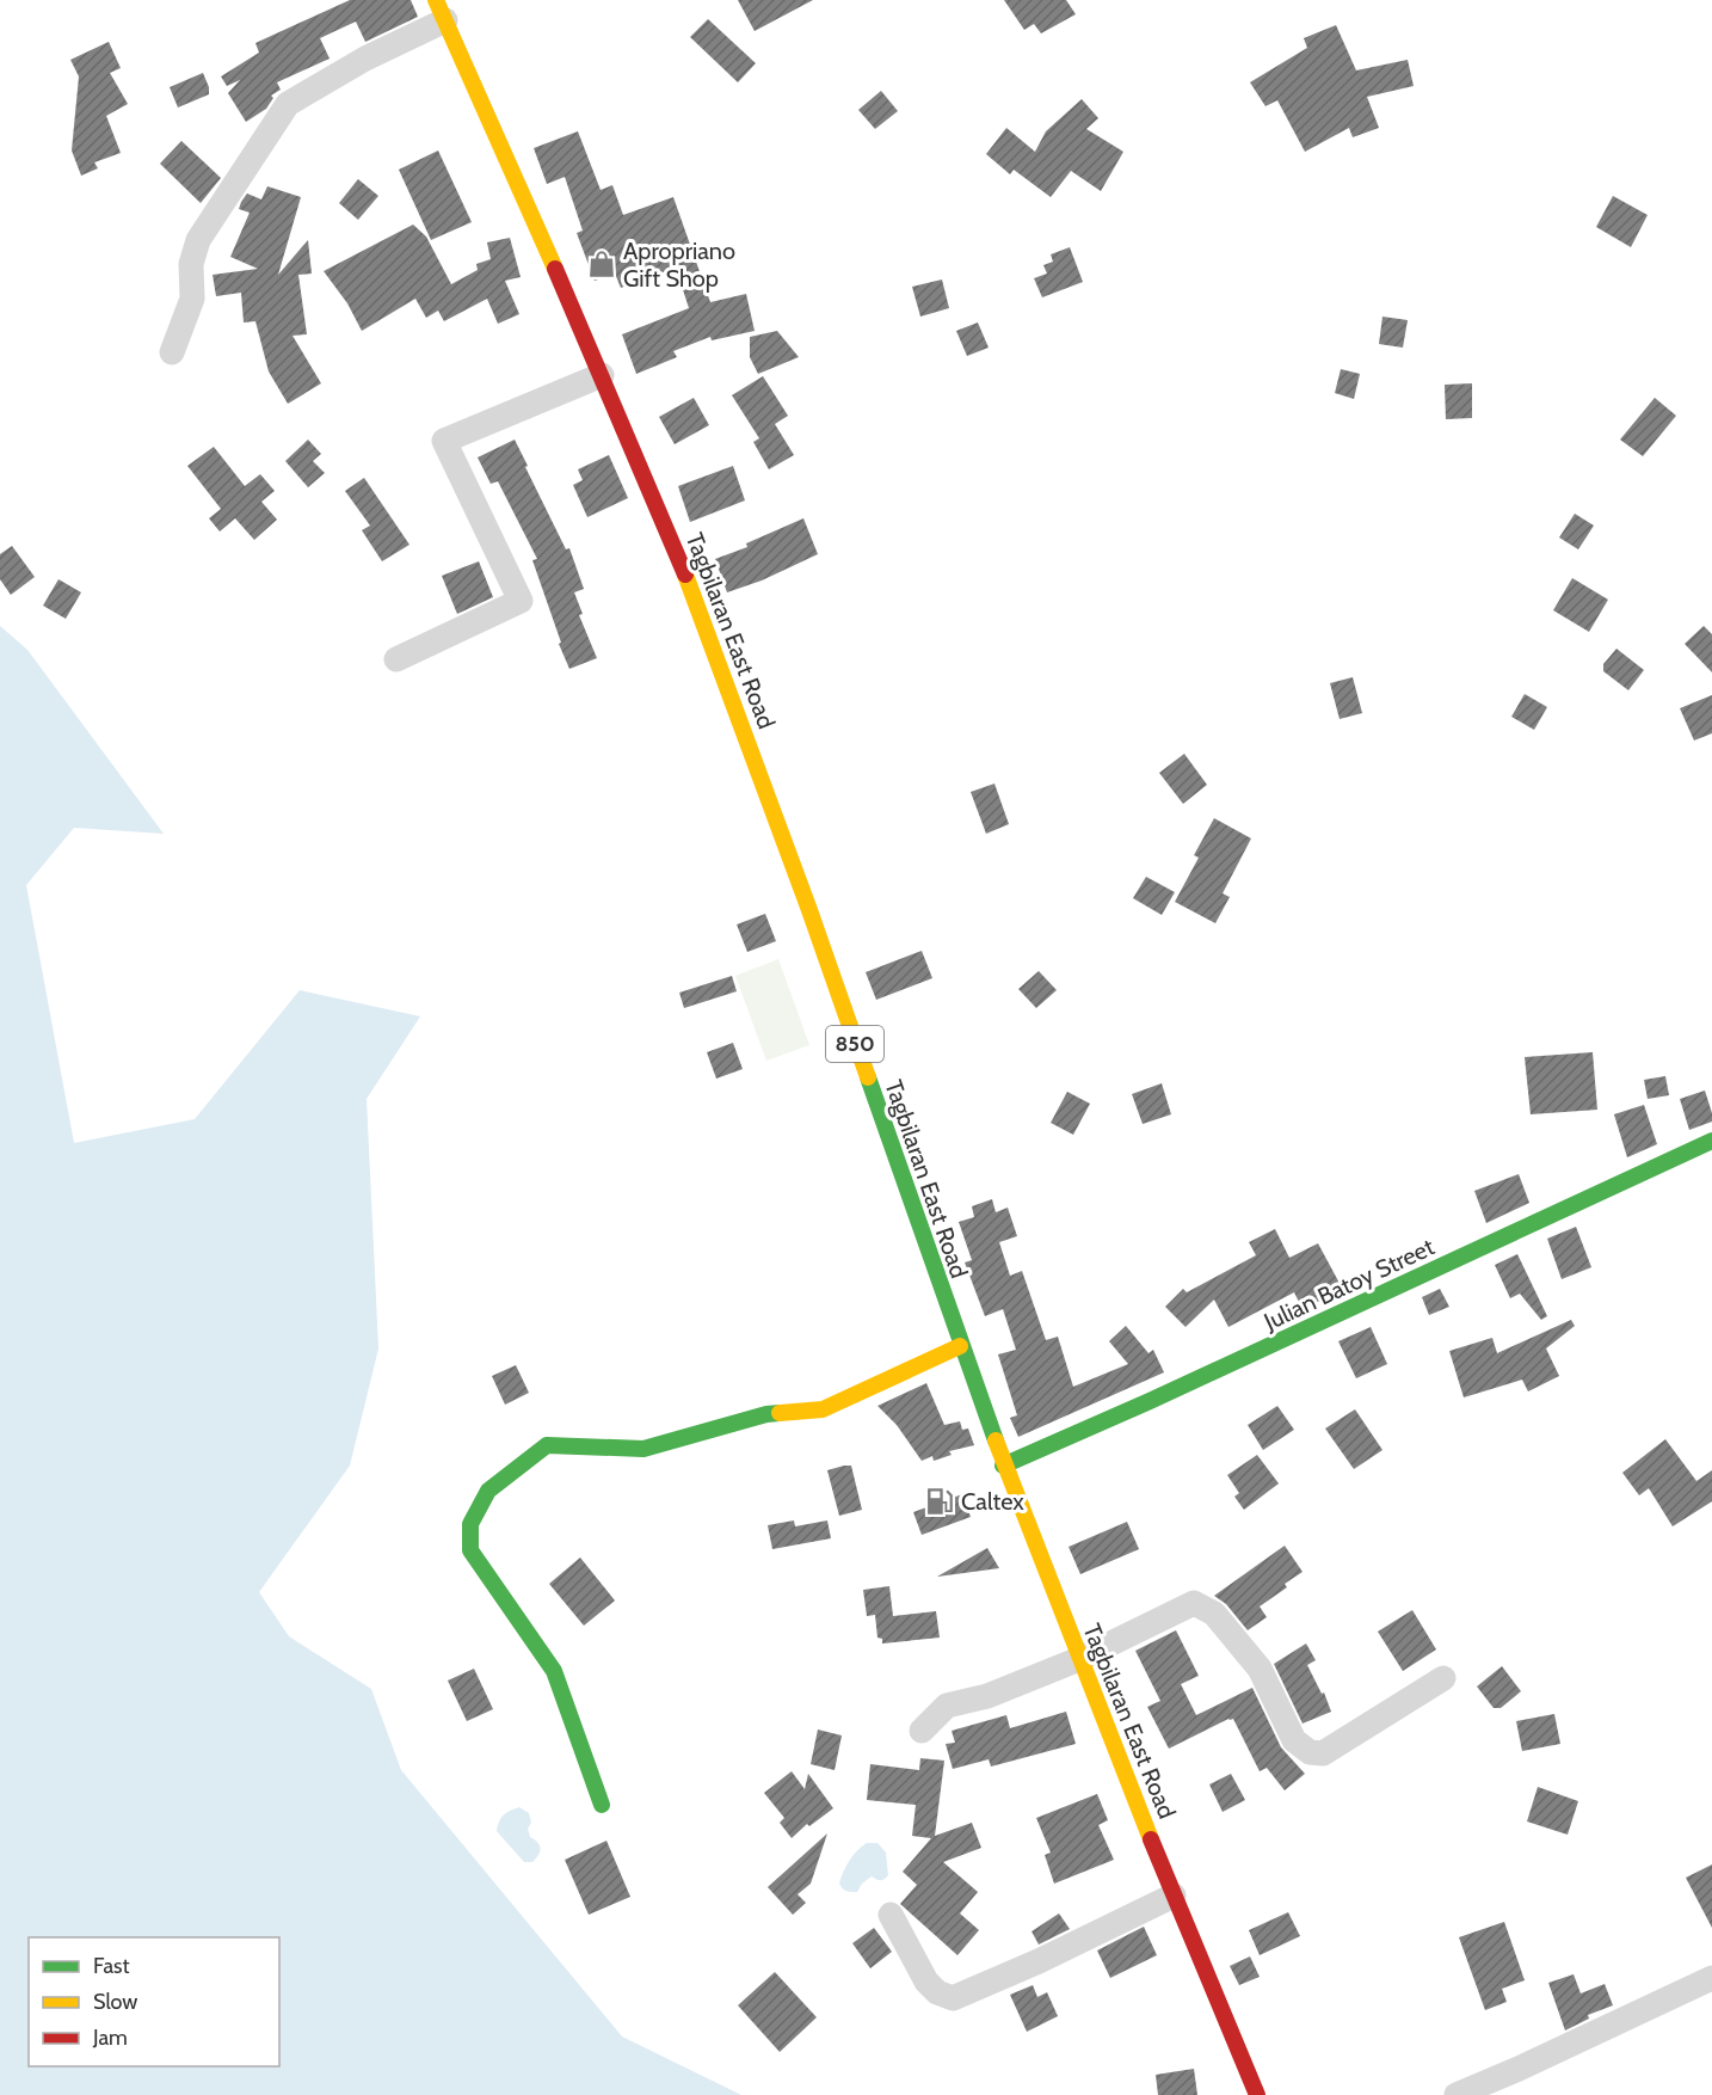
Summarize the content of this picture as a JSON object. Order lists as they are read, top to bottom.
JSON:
{
  "streets": {
    "main road": ["Tagbilaran East Road", "850", "Julian Batoy Street"]
  },
  "crossings": [
    ["Tagbilaran East Road", "Julian Batoy Street"]
  ],
  "places": {
    "shop": ["Apropriano Gift Shop"],
    "fuel station": ["Caltex"]
  },
  "legend": ["Fast", "Slow", "Jam"]
}
